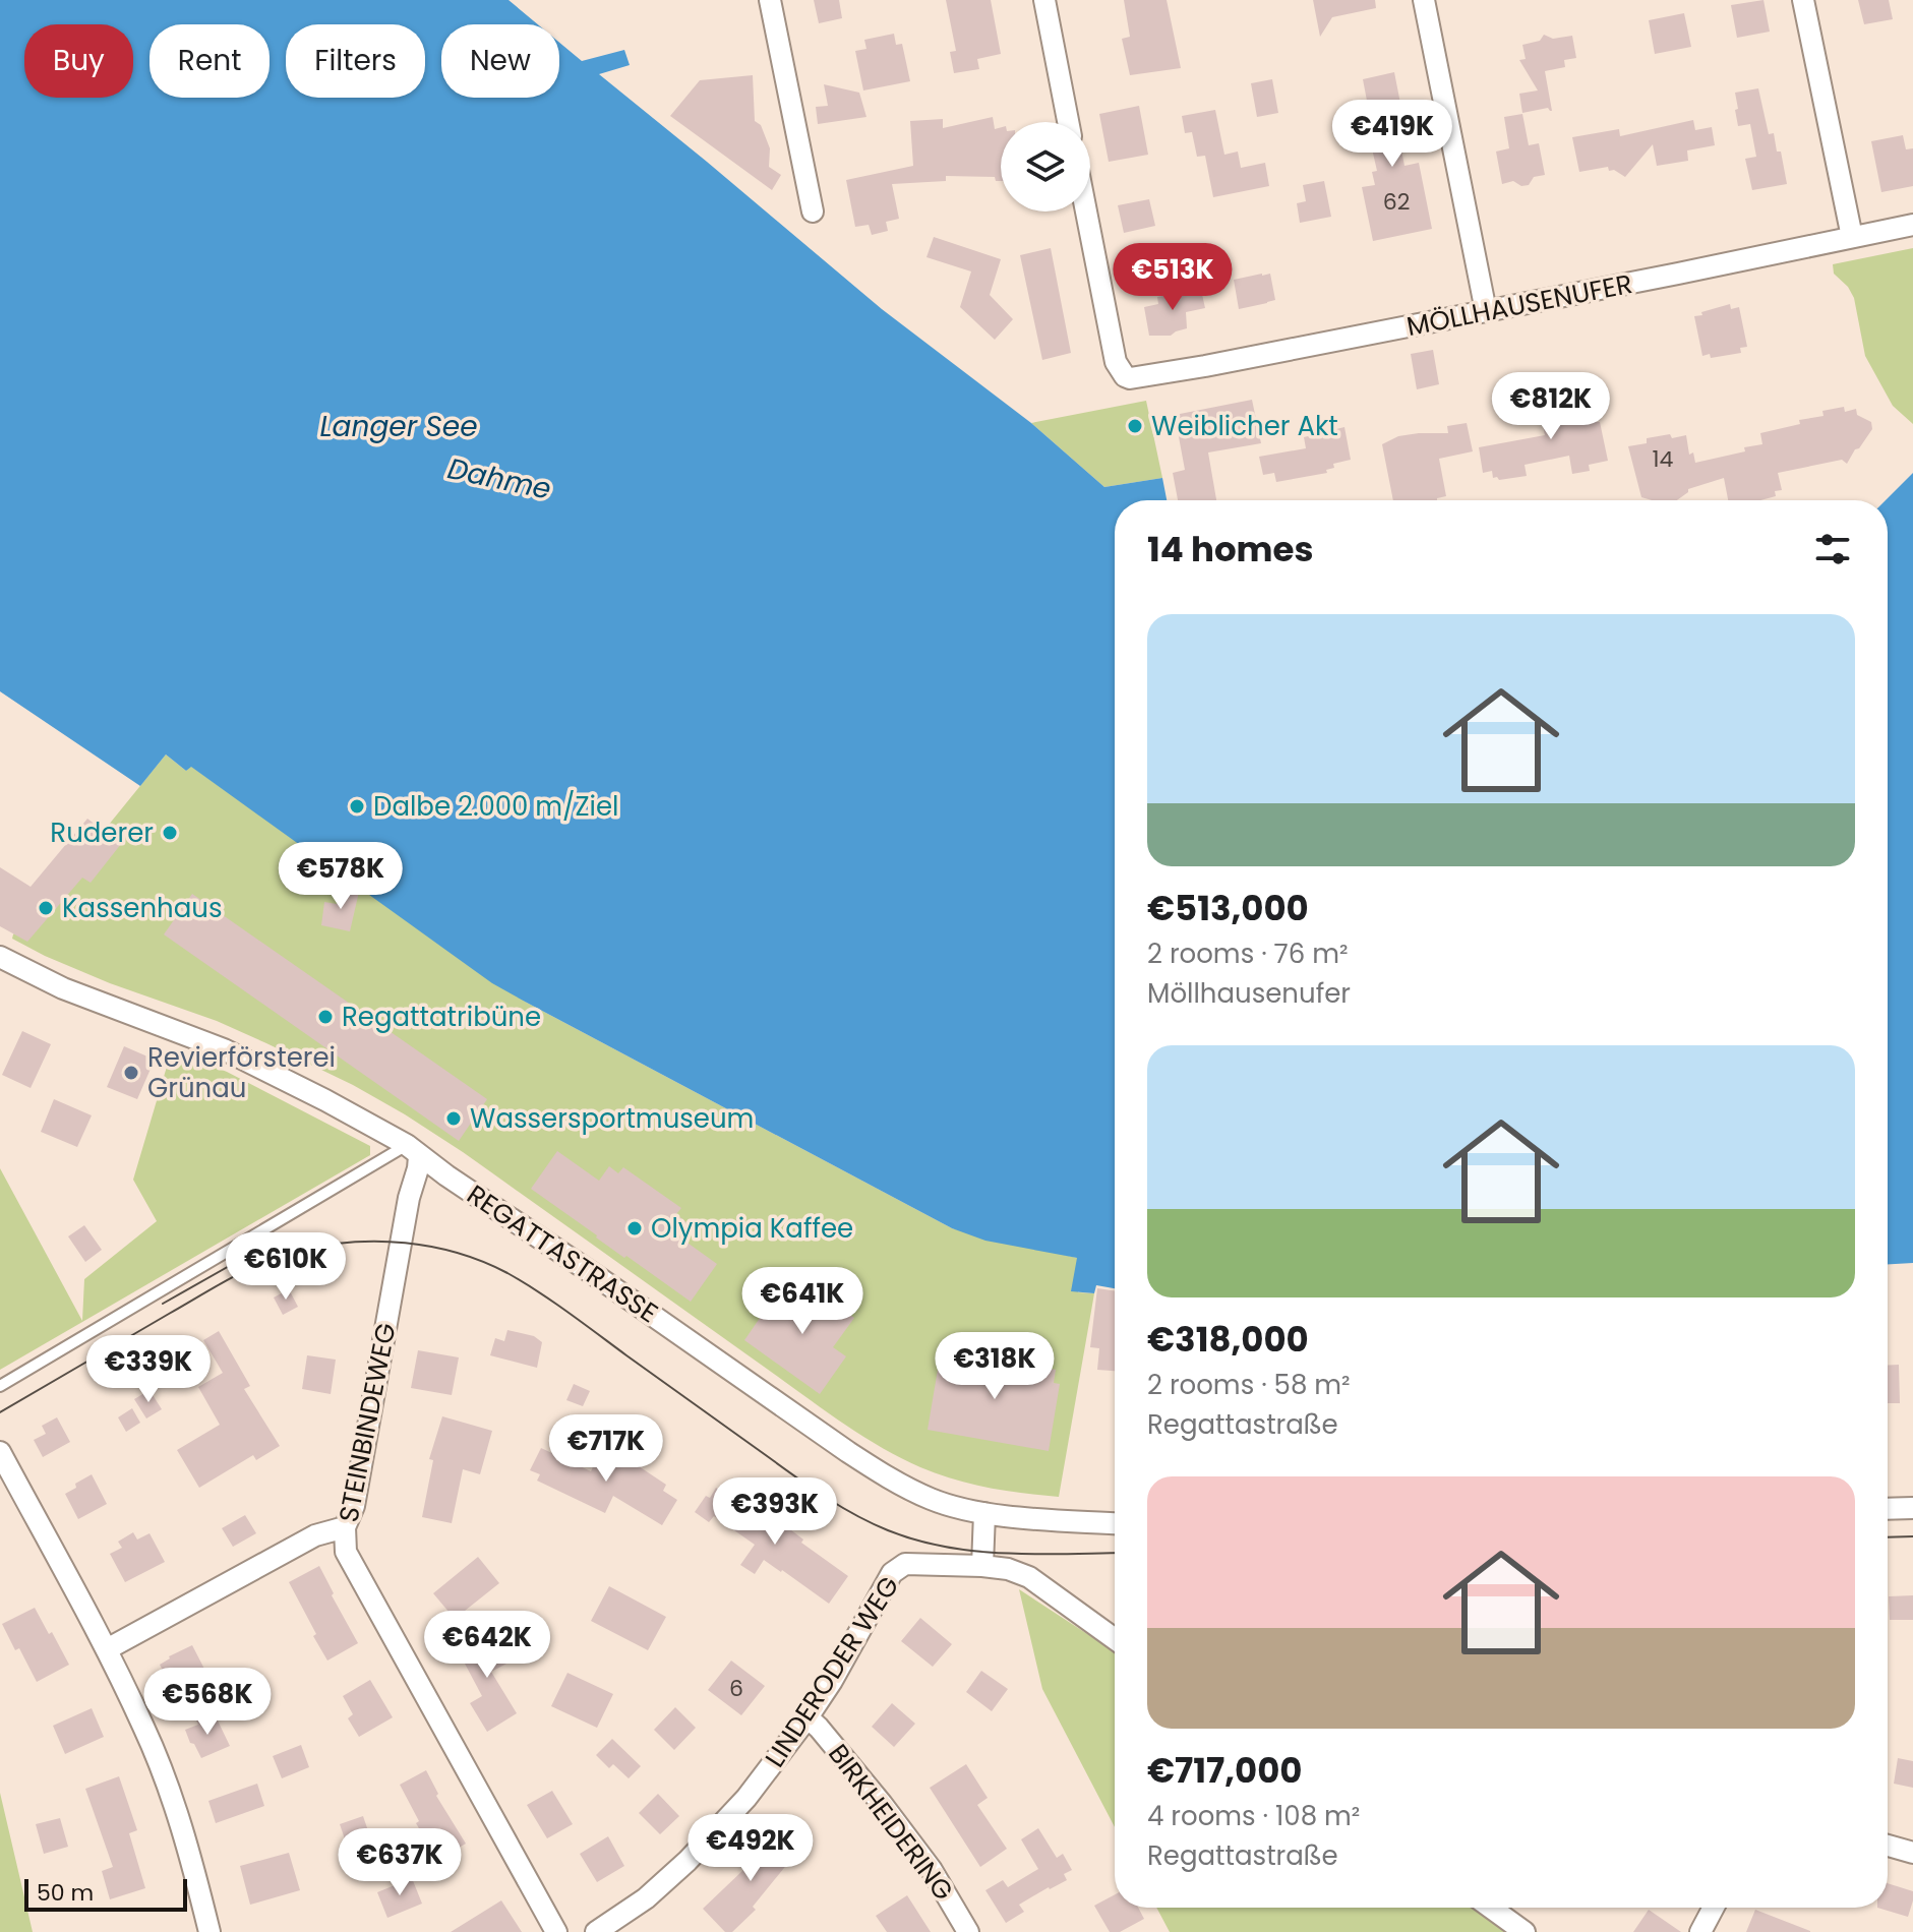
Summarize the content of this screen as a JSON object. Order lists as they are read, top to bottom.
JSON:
{
  "streets": {
    "street": [
      "MÖLLHAUSENUFER",
      "REGATTASTRASSE",
      "STEINBINDEWEG",
      "LINDERODER WEG",
      "BIRKHEIDERING"
    ]
  },
  "crossings": [
    ["REGATTASTRASSE", "STEINBINDEWEG"],
    ["LINDERODER WEG", "BIRKHEIDERING"]
  ],
  "water": ["Langer See", "Dahme"],
  "places": [
    "Weiblicher Akt",
    "Dalbe 2.000 m/Ziel",
    "Ruderer",
    "Kassenhaus",
    "Regattatribüne",
    "Revierförsterei Grünau",
    "Wassersportmuseum",
    "Olympia Kaffee"
  ],
  "house_numbers": ["62", "14", "6"],
  "scale_bar": "50 m",
  "page": {
    "chip": [
      "Buy",
      "Rent",
      "Filters",
      "New"
    ],
    "price": [
      "€419K",
      "€513K",
      "€812K",
      "€578K",
      "€610K",
      "€641K",
      "€318K",
      "€339K",
      "€717K",
      "€393K",
      "€642K",
      "€568K",
      "€492K",
      "€637K"
    ],
    "heading": "14 homes",
    "list": [
      {
        "name": "€513,000",
        "note": "2 rooms · 76 m² · Möllhausenufer"
      },
      {
        "name": "€318,000",
        "note": "2 rooms · 58 m² · Regattastraße"
      },
      {
        "name": "€717,000",
        "note": "4 rooms · 108 m² · Regattastraße"
      }
    ],
    "scale": "50 m"
  }
}
